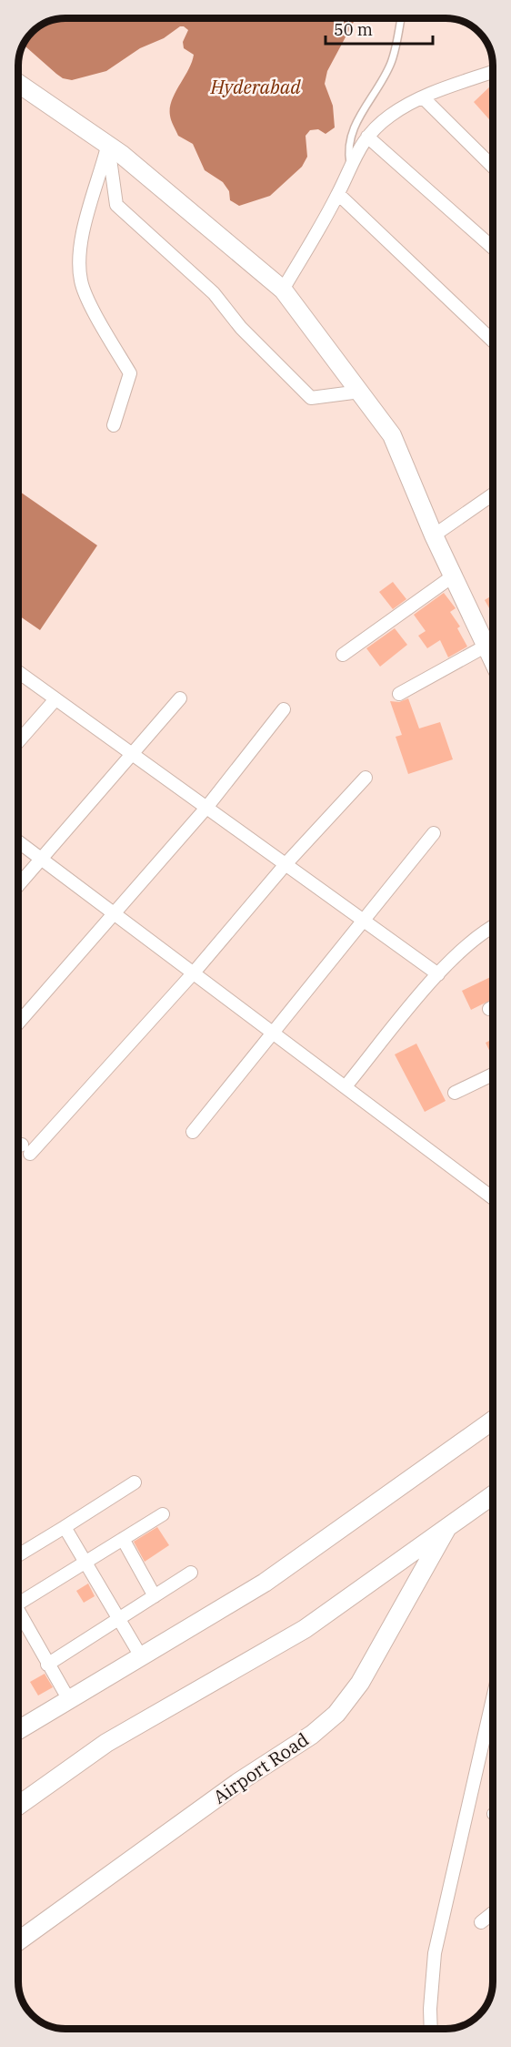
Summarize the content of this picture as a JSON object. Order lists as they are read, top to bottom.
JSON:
{
  "streets": {
    "street": ["Airport Road"]
  },
  "water": ["Hyderabad"],
  "scale_bar": "50 m"
}
